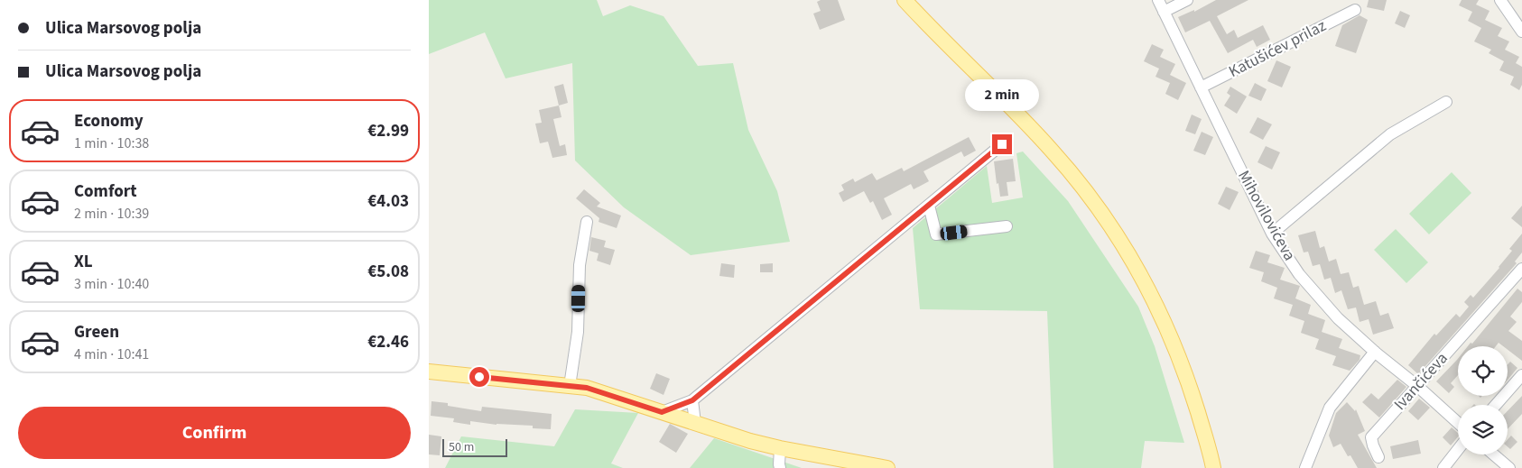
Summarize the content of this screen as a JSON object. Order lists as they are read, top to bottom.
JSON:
{
  "streets": {
    "street": ["Katušićev prilaz", "Mihovilovićeva", "Ivančićeva"]
  },
  "crossings": [
    ["Katušićev prilaz", "Mihovilovićeva"],
    ["Mihovilovićeva", "Ivančićeva"]
  ],
  "scale_bar": "50 m",
  "page": {
    "banner": ["Ulica Marsovog polja", "Ulica Marsovog polja"],
    "bubble": "2 min",
    "list": [
      {
        "name": "Economy",
        "note": "1 min · 10:38",
        "value": "€2.99"
      },
      {
        "name": "Comfort",
        "note": "2 min · 10:39",
        "value": "€4.03"
      },
      {
        "name": "XL",
        "note": "3 min · 10:40",
        "value": "€5.08"
      },
      {
        "name": "Green",
        "note": "4 min · 10:41",
        "value": "€2.46"
      }
    ],
    "buttons": "Confirm",
    "scale": "50 m"
  }
}
